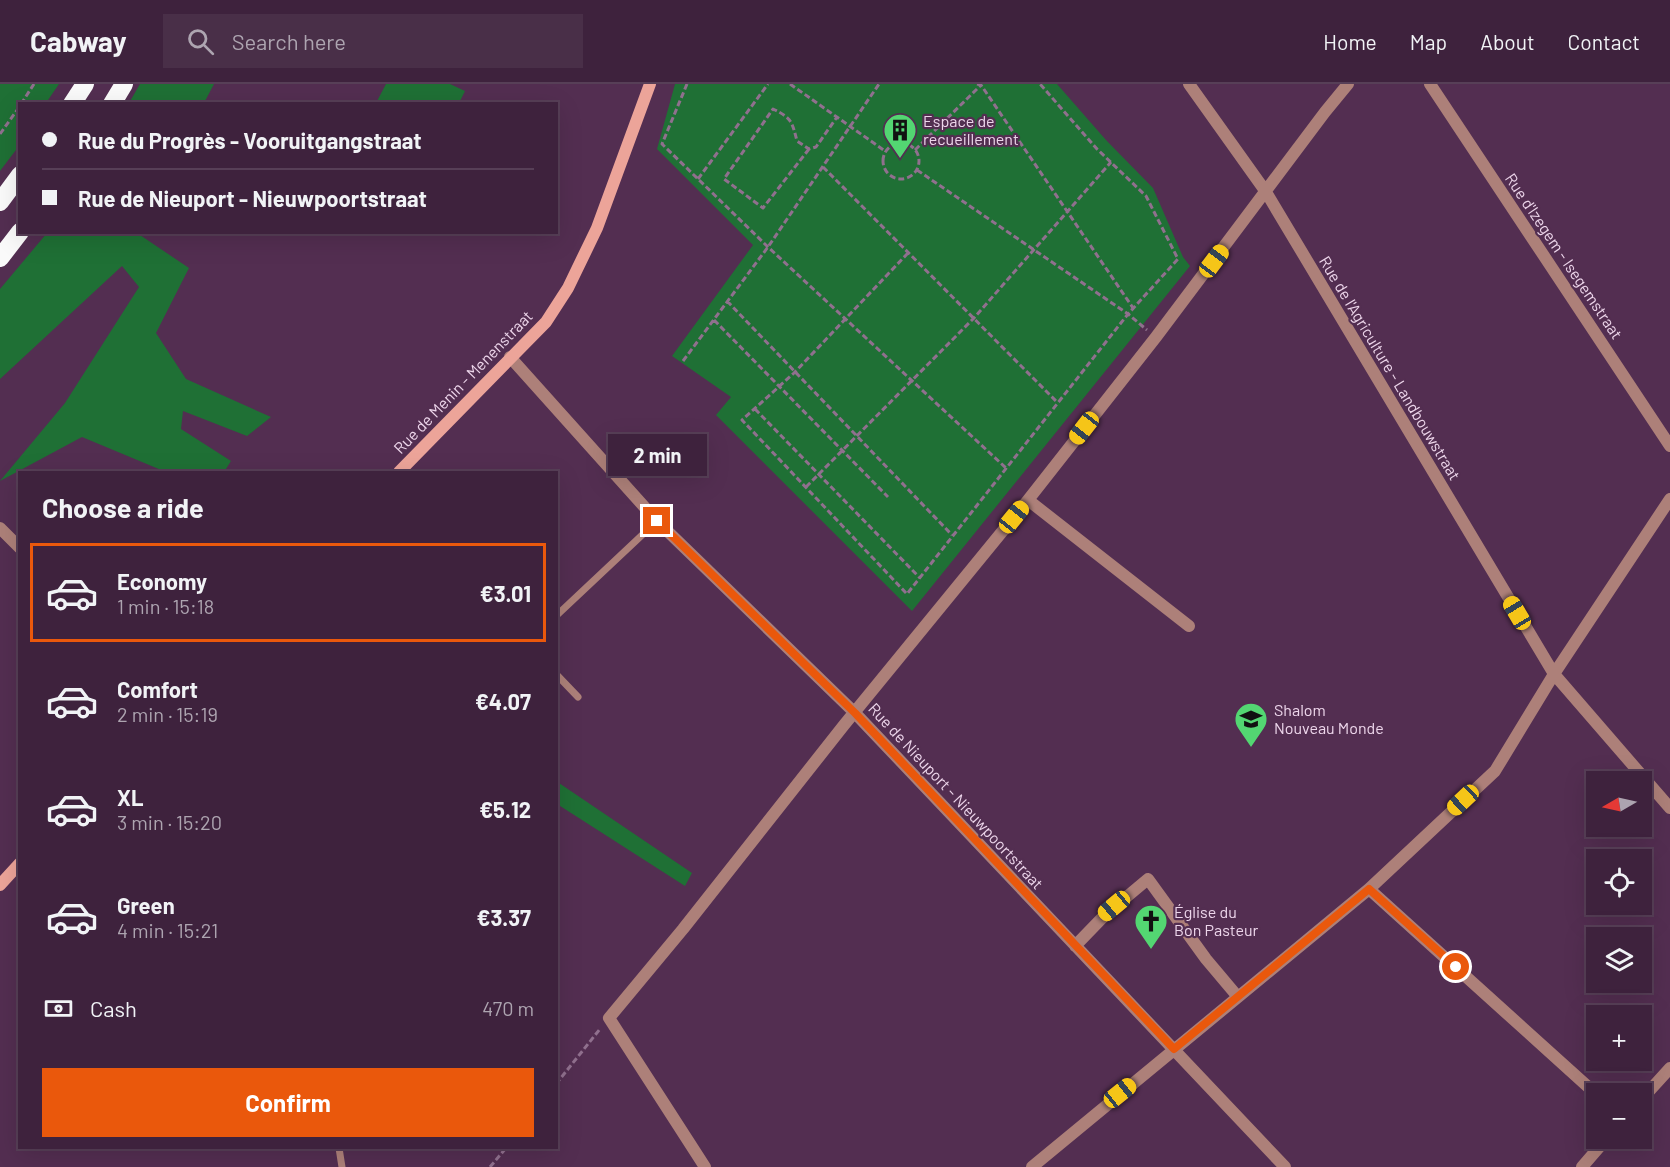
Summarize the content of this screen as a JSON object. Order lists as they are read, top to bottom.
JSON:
{
  "streets": {
    "street": [
      "Rue d'Izegem - Isegemstraat",
      "Rue de l'Agriculture - Landbouwstraat",
      "Rue de Menin - Menenstraat",
      "Rue de Nieuport - Nieuwpoortstraat"
    ]
  },
  "crossings": [
    ["Rue de Menin - Menenstraat", "Rue de Nieuport - Nieuwpoortstraat"]
  ],
  "places": {
    "building": ["Espace de recueillement"],
    "school or university": ["Shalom Nouveau Monde"],
    "church": ["Église du Bon Pasteur"]
  },
  "north": "left",
  "page": {
    "header": "Cabway",
    "search": "Search here",
    "nav": [
      "Home",
      "Map",
      "About",
      "Contact"
    ],
    "banner": ["Rue du Progrès - Vooruitgangstraat", "Rue de Nieuport - Nieuwpoortstraat"],
    "bubble": "2 min",
    "heading": "Choose a ride",
    "list": [
      {
        "name": "Economy",
        "note": "1 min · 15:18",
        "value": "€3.01"
      },
      {
        "name": "Comfort",
        "note": "2 min · 15:19",
        "value": "€4.07"
      },
      {
        "name": "XL",
        "note": "3 min · 15:20",
        "value": "€5.12"
      },
      {
        "name": "Green",
        "note": "4 min · 15:21",
        "value": "€3.37"
      }
    ],
    "map_buttons": ["+", "−"],
    "pay": ["Cash", "470 m"],
    "buttons": "Confirm"
  }
}
